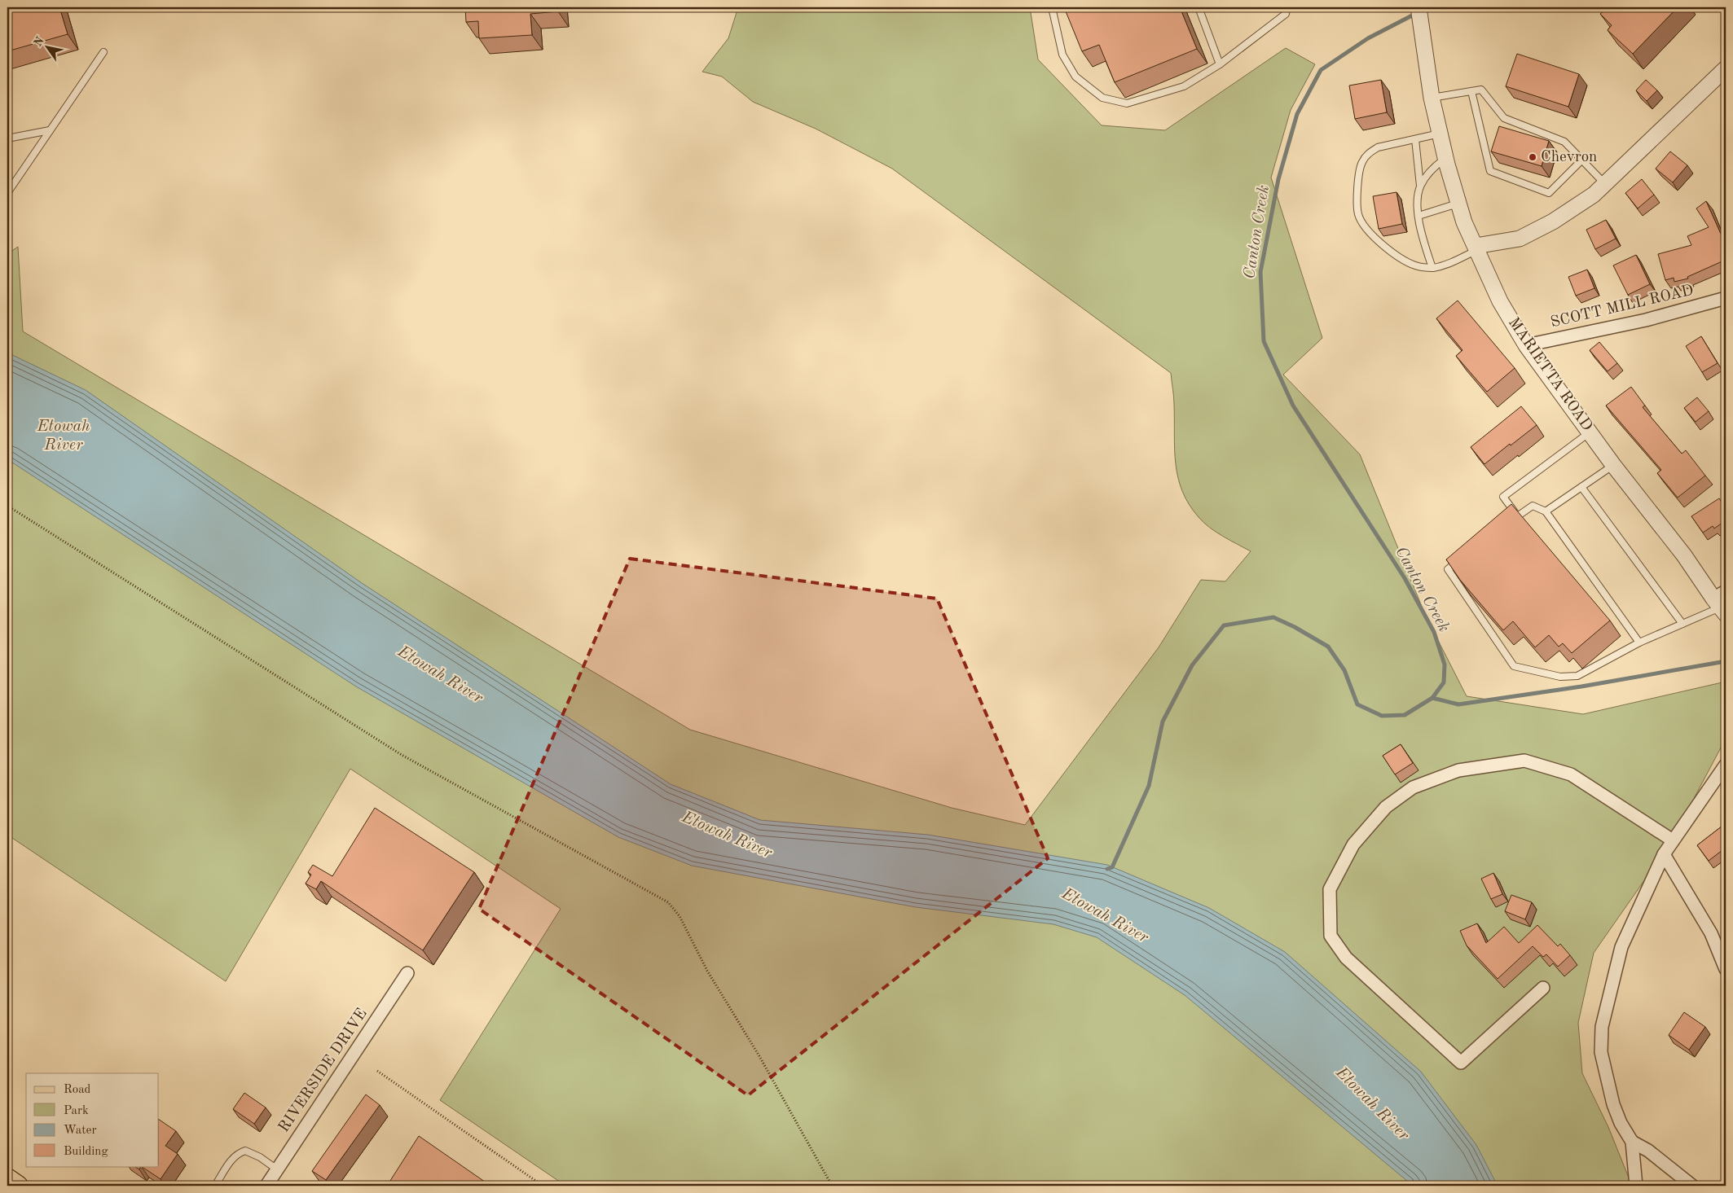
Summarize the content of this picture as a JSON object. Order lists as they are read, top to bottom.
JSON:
{
  "streets": {
    "street": ["SCOTT MILL ROAD", "MARIETTA ROAD", "RIVERSIDE DRIVE"]
  },
  "crossings": [
    ["SCOTT MILL ROAD", "MARIETTA ROAD"]
  ],
  "water": ["Canton Creek", "Etowah River"],
  "places": ["Chevron"],
  "legend": [
    "Road",
    "Park",
    "Water",
    "Building"
  ],
  "north": "top left"
}
